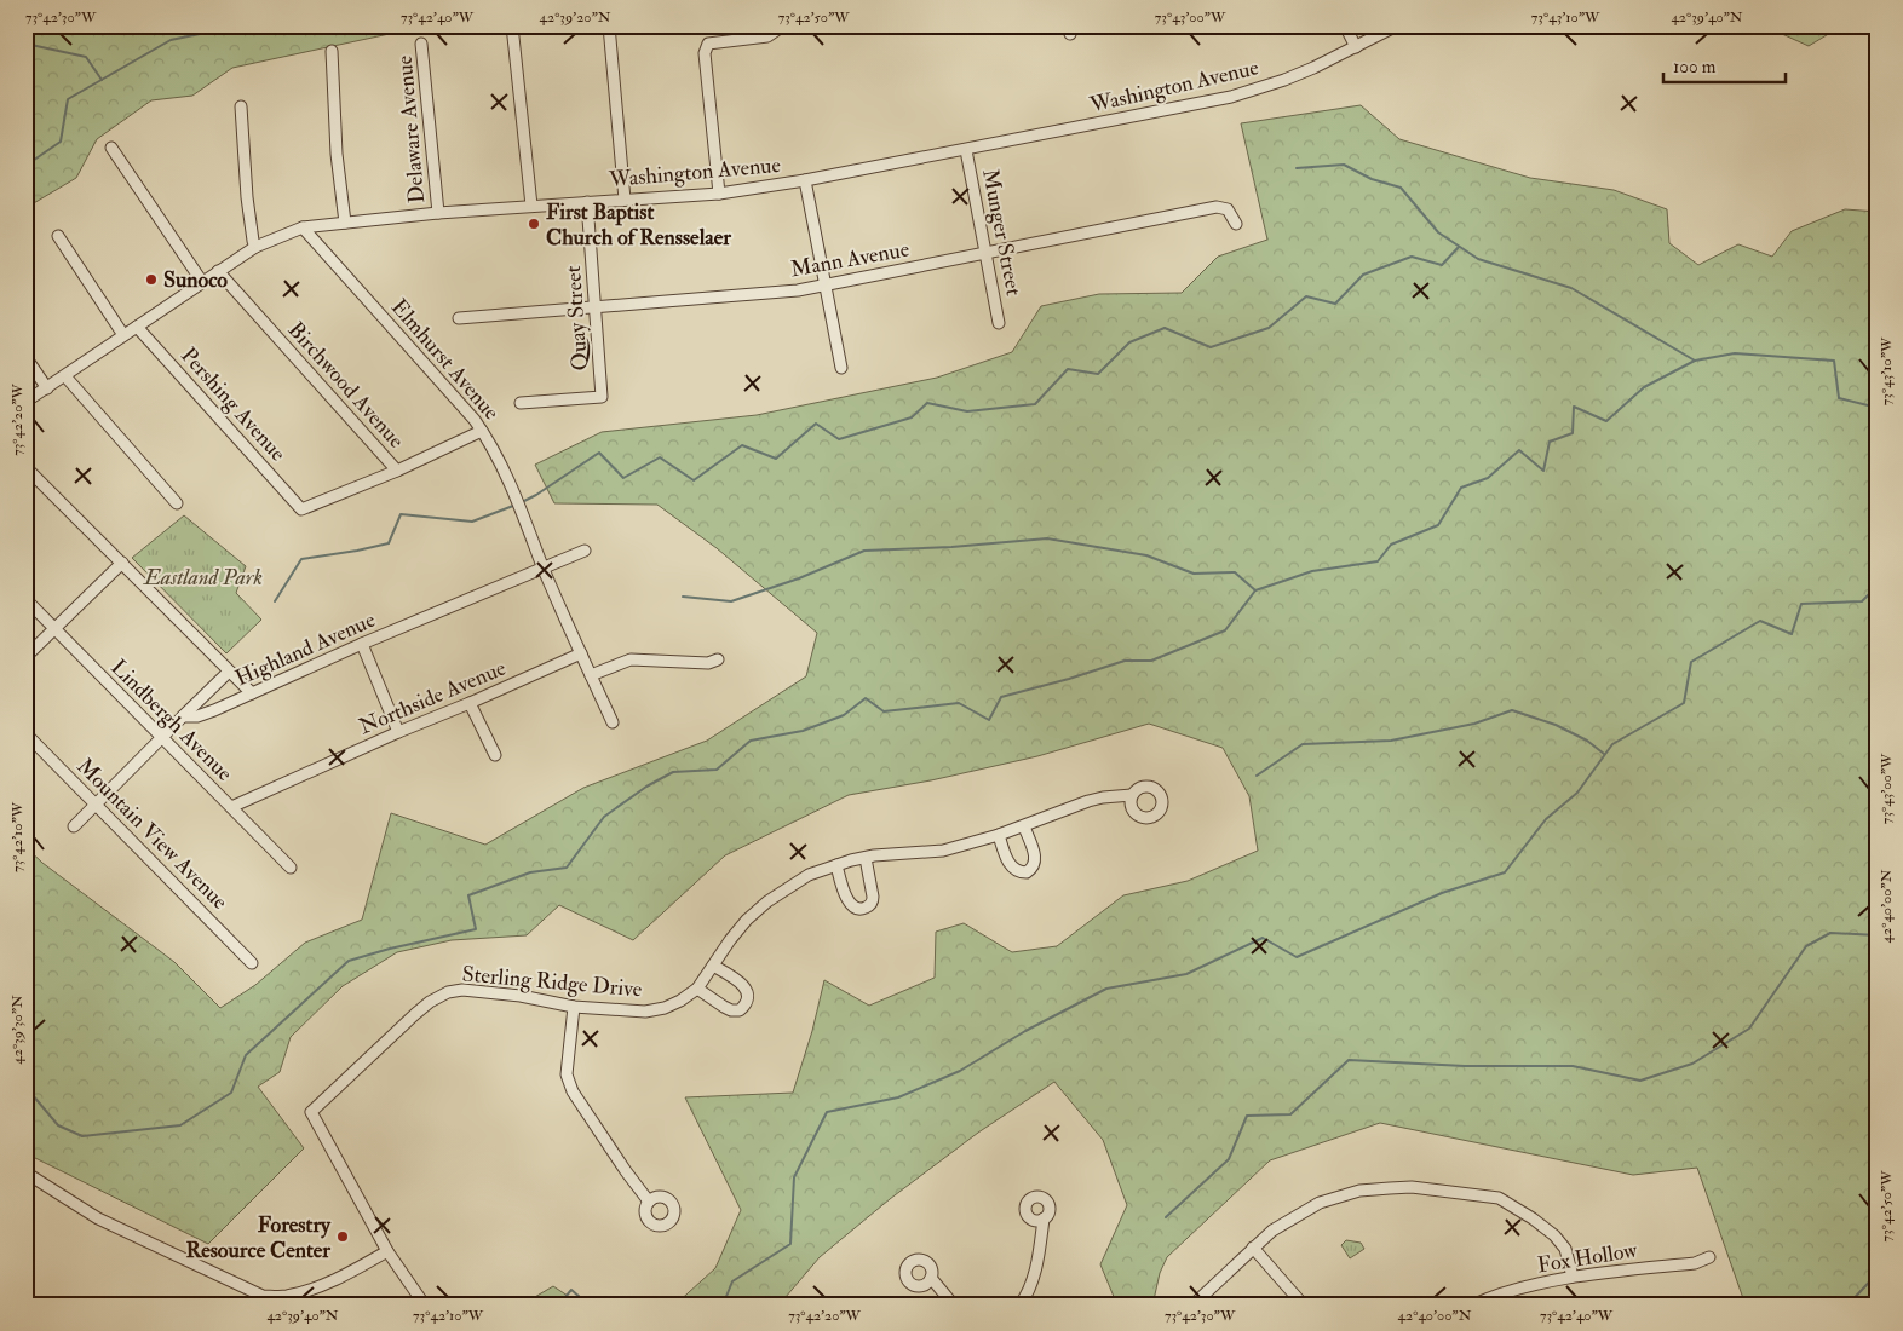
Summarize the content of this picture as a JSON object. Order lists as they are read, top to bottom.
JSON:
{
  "streets": {
    "street": [
      "Washington Avenue",
      "Delaware Avenue",
      "Munger Street",
      "Mann Avenue",
      "Quay Street",
      "Elmhurst Avenue",
      "Birchwood Avenue",
      "Pershing Avenue",
      "Highland Avenue",
      "Northside Avenue",
      "Lindbergh Avenue",
      "Mountain View Avenue",
      "Sterling Ridge Drive",
      "Fox Hollow"
    ]
  },
  "crossings": [
    ["Washington Avenue", "Delaware Avenue"],
    ["Washington Avenue", "Munger Street"],
    ["Washington Avenue", "Quay Street"],
    ["Washington Avenue", "Elmhurst Avenue"],
    ["Washington Avenue", "Birchwood Avenue"],
    ["Washington Avenue", "Pershing Avenue"],
    ["Munger Street", "Mann Avenue"],
    ["Mann Avenue", "Quay Street"],
    ["Elmhurst Avenue", "Highland Avenue"],
    ["Elmhurst Avenue", "Northside Avenue"],
    ["Birchwood Avenue", "Pershing Avenue"],
    ["Northside Avenue", "Lindbergh Avenue"]
  ],
  "parks": ["Eastland Park"],
  "places": ["First Baptist Church of Rensselaer", "Sunoco", "Forestry Resource Center"],
  "scale_bar": "100 m",
  "coordinates": [
    "73°42'30\"W",
    "73°42'40\"W",
    "42°39'20\"N",
    "73°42'50\"W",
    "73°43'00\"W",
    "73°43'10\"W",
    "42°39'40\"N",
    "73°42'20\"W",
    "73°42'10\"W",
    "42°40'00\"N",
    "42°39'30\"N"
  ]
}
